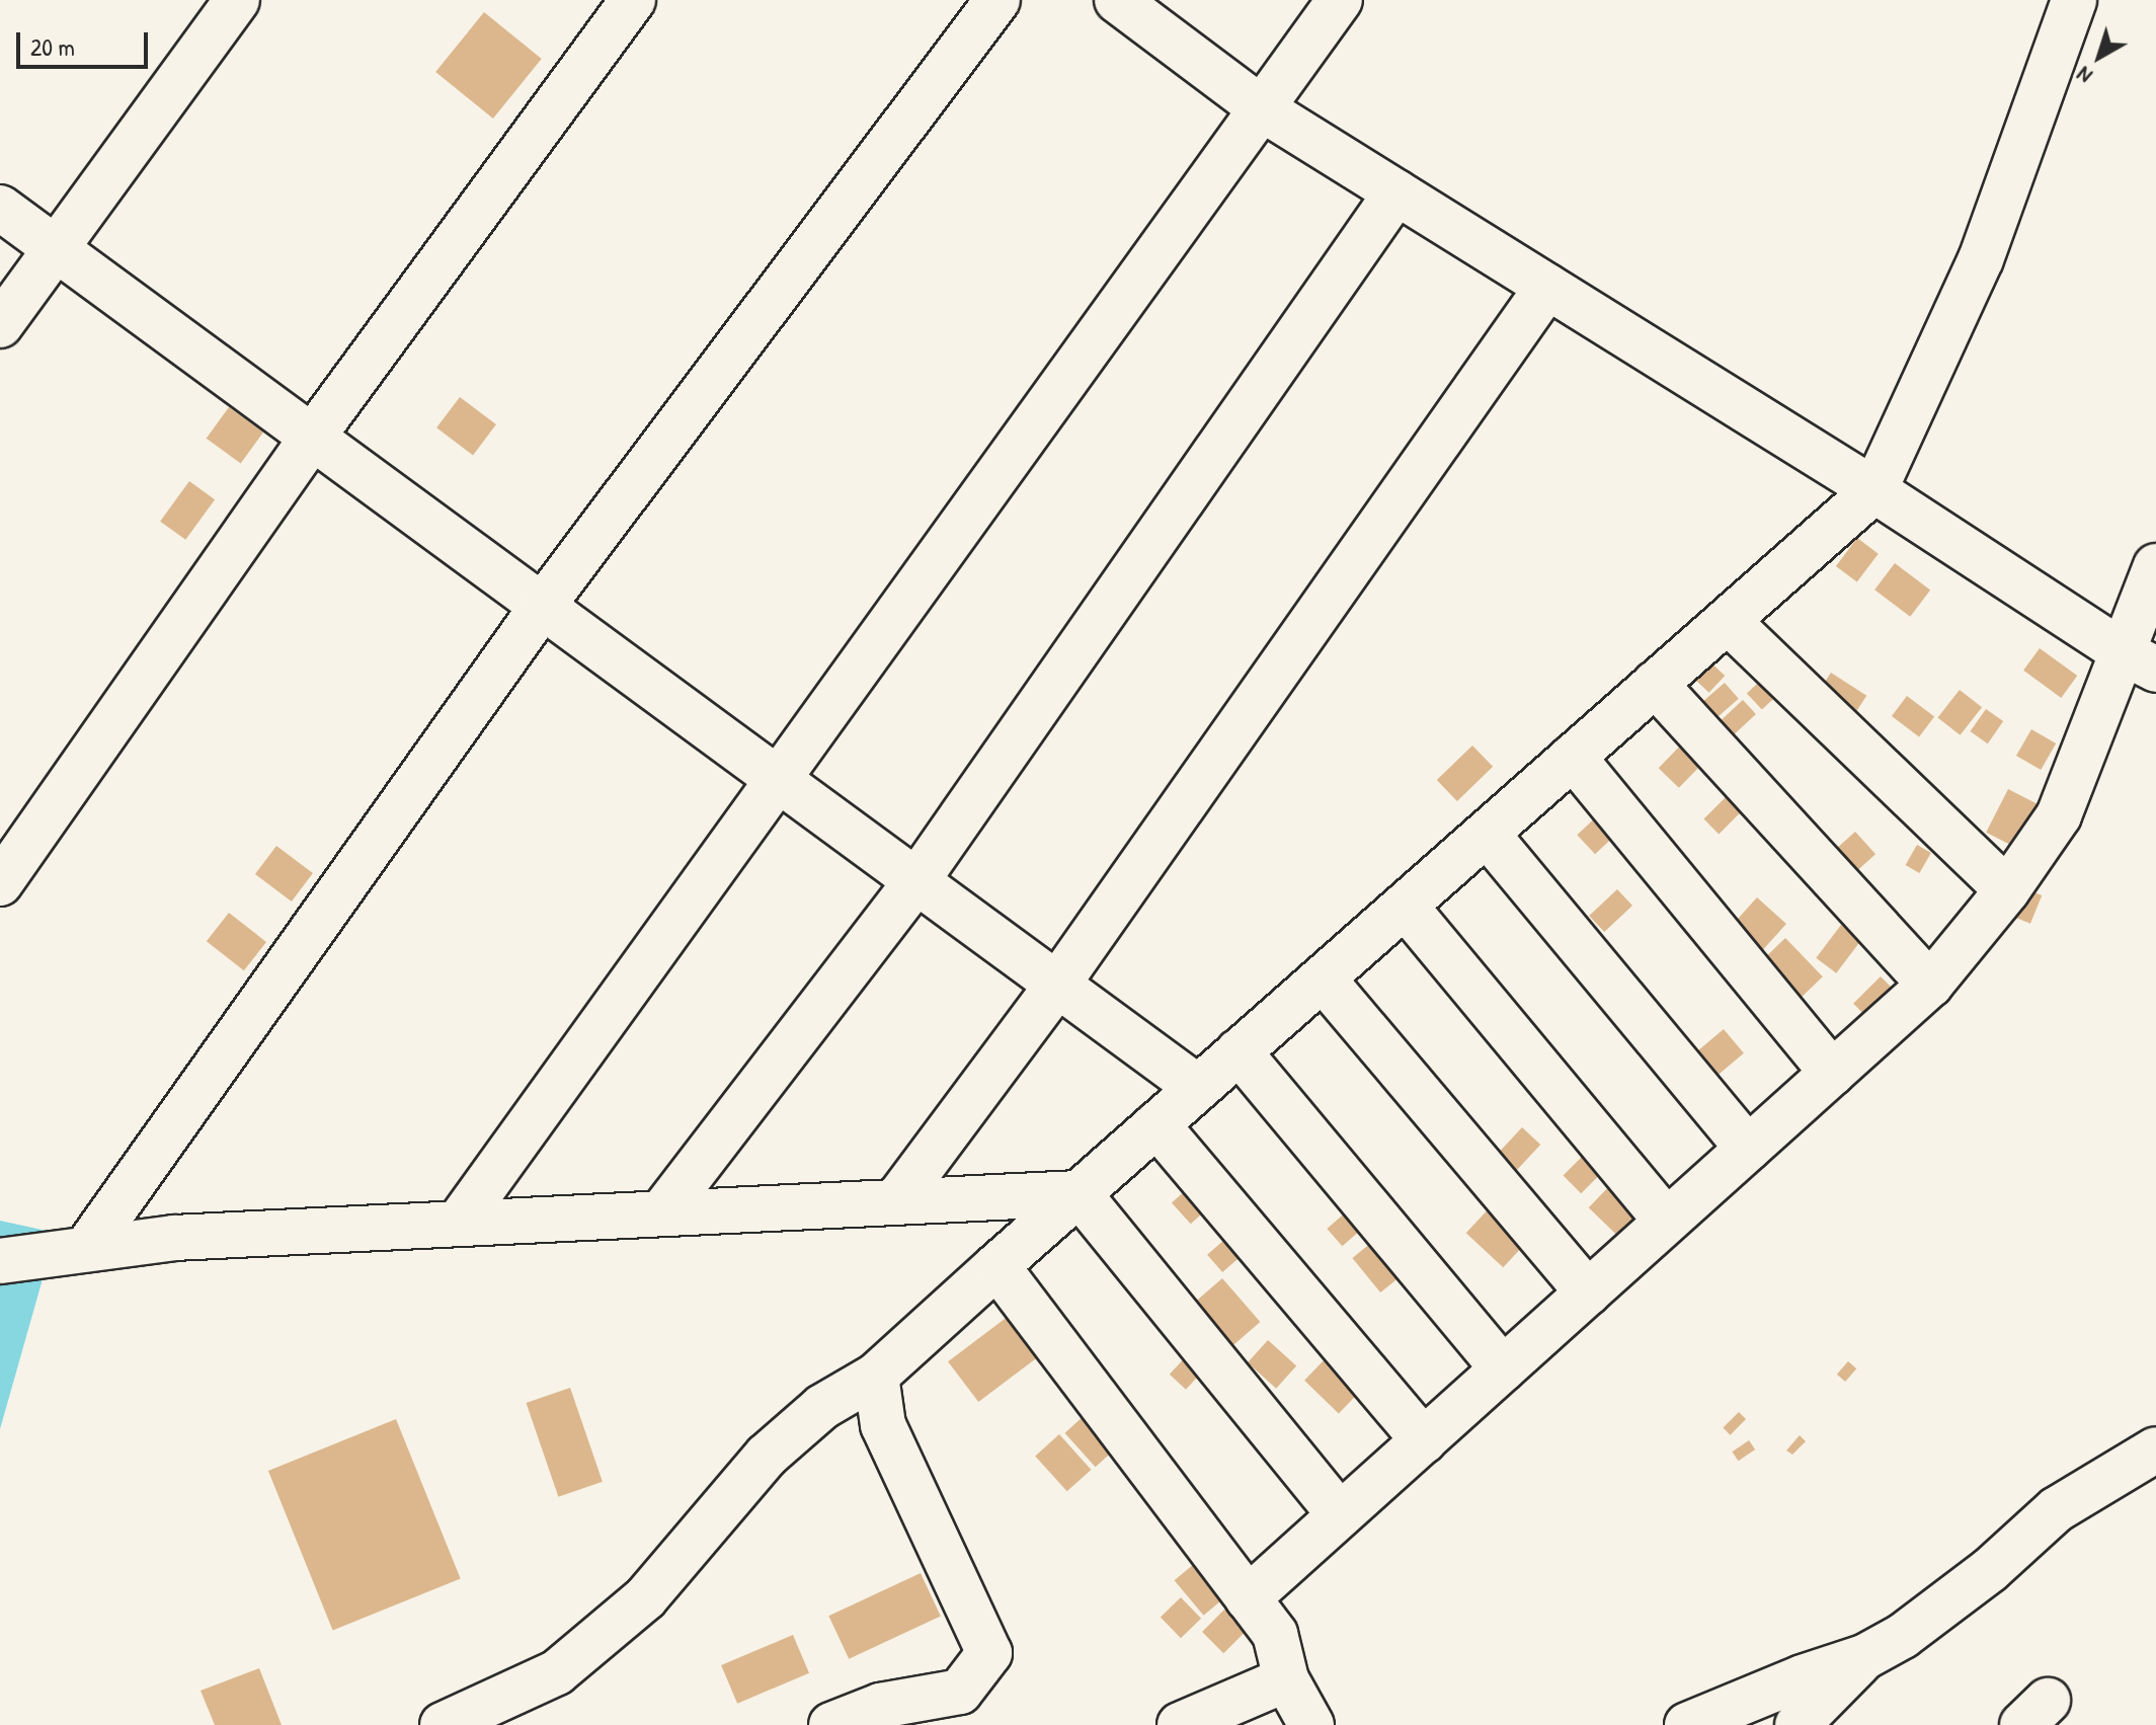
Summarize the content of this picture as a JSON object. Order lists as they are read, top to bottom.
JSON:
{
  "scale_bar": "20 m",
  "north": "bottom left"
}
